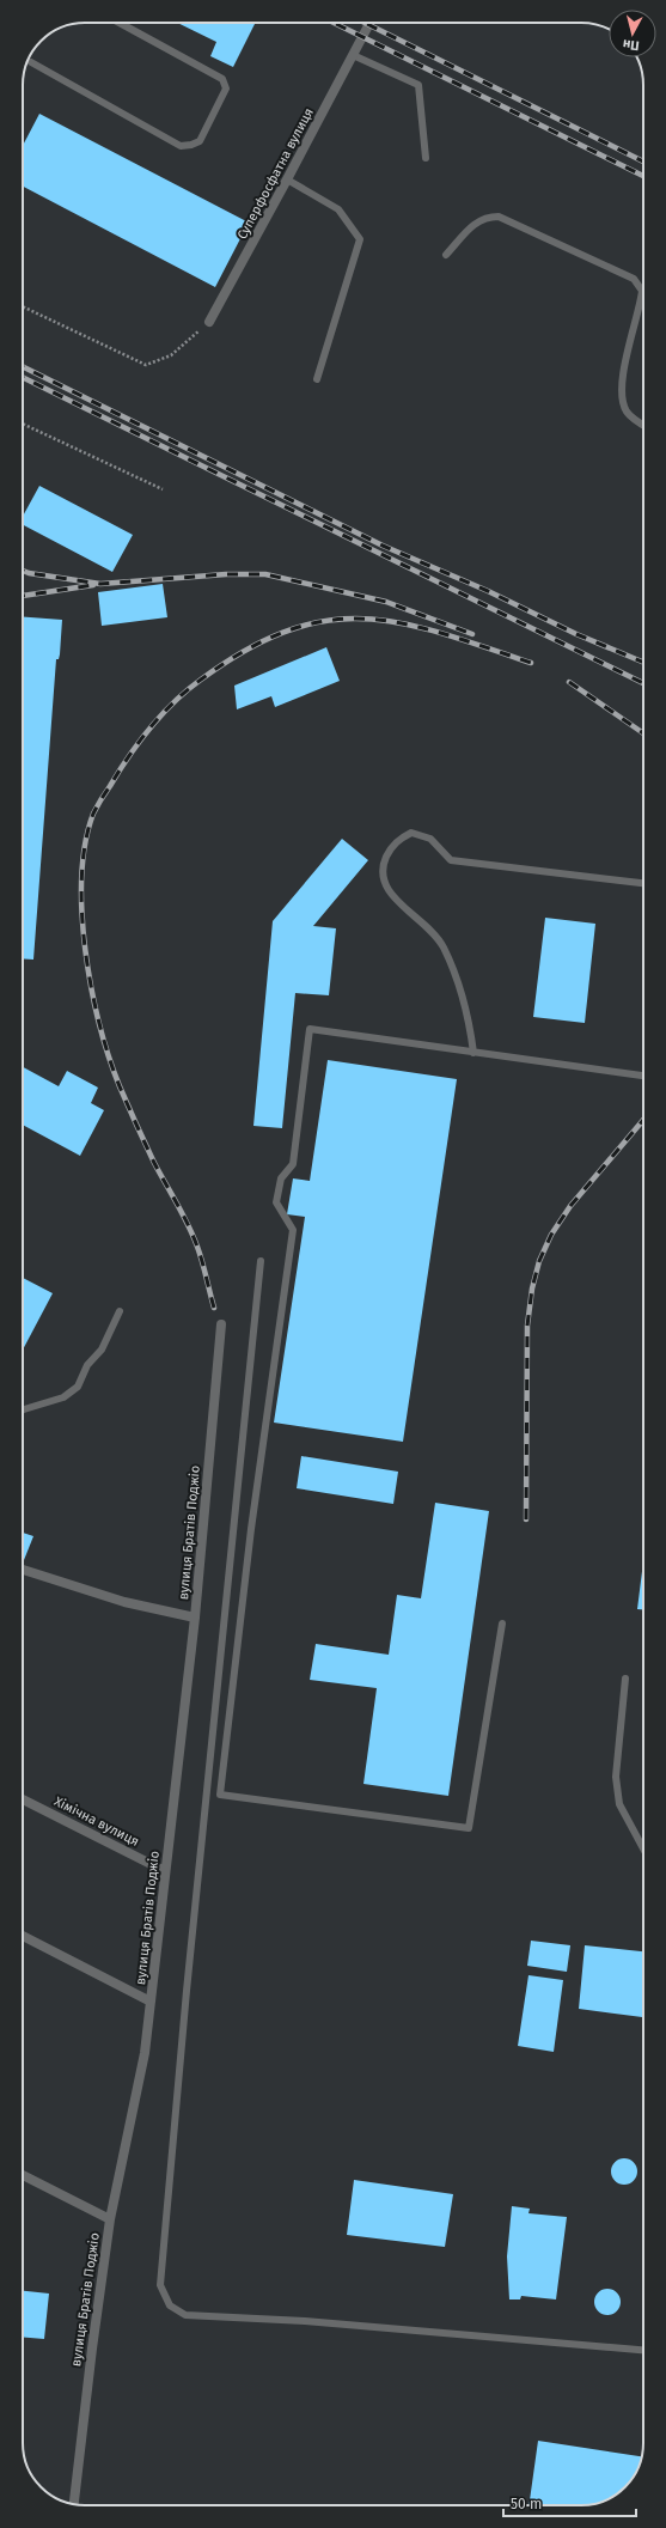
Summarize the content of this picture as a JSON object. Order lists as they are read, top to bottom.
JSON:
{
  "streets": {
    "street": ["Суперфосфатна вулиця", "вулиця Братів Поджіо", "Хімічна вулиця"]
  },
  "crossings": [
    ["вулиця Братів Поджіо", "Хімічна вулиця"]
  ],
  "scale_bar": "50 m",
  "north": "bottom"
}
